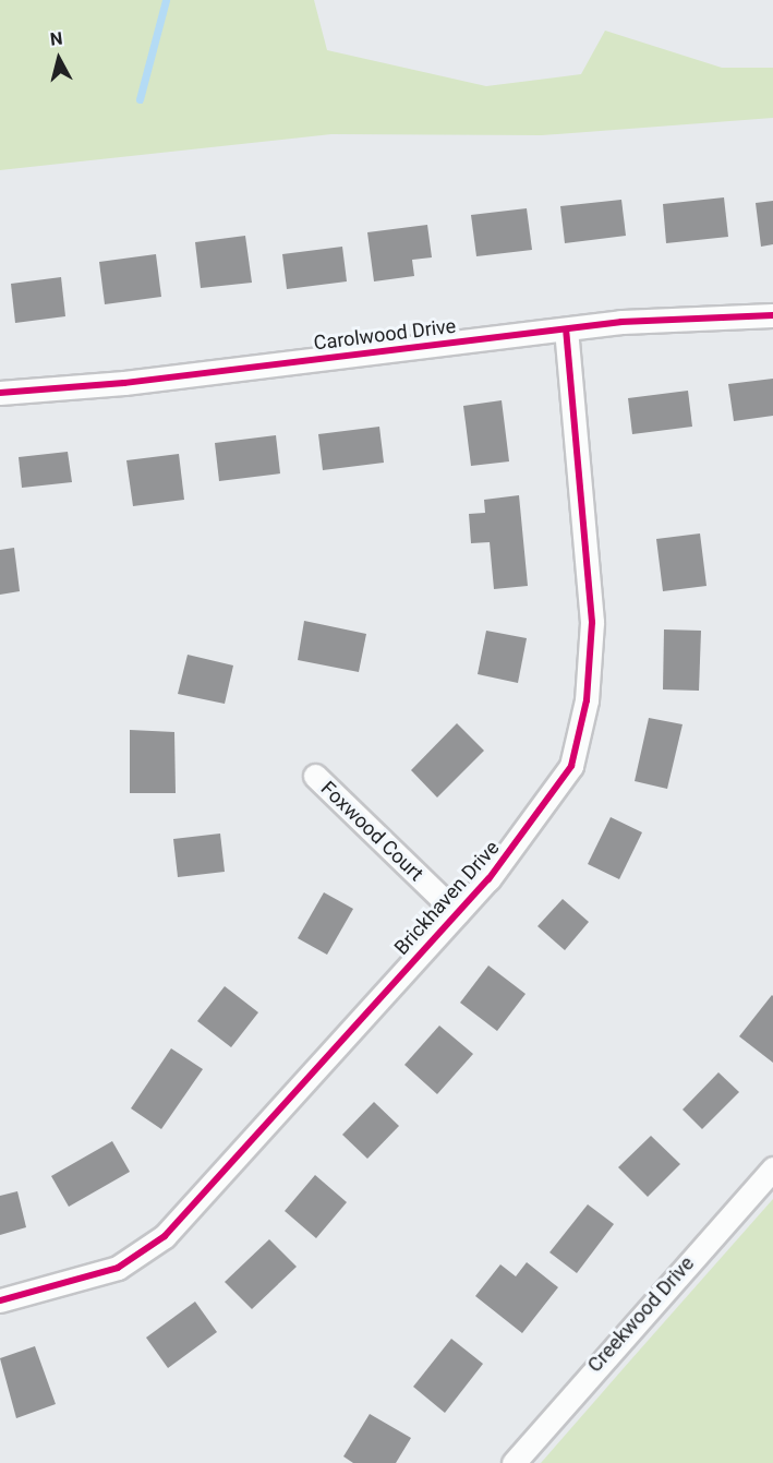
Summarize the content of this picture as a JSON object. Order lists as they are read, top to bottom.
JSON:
{
  "streets": {
    "street": [
      "Carolwood Drive",
      "Foxwood Court",
      "Brickhaven Drive",
      "Creekwood Drive"
    ]
  },
  "crossings": [
    ["Carolwood Drive", "Brickhaven Drive"],
    ["Foxwood Court", "Brickhaven Drive"]
  ],
  "north": "top"
}
